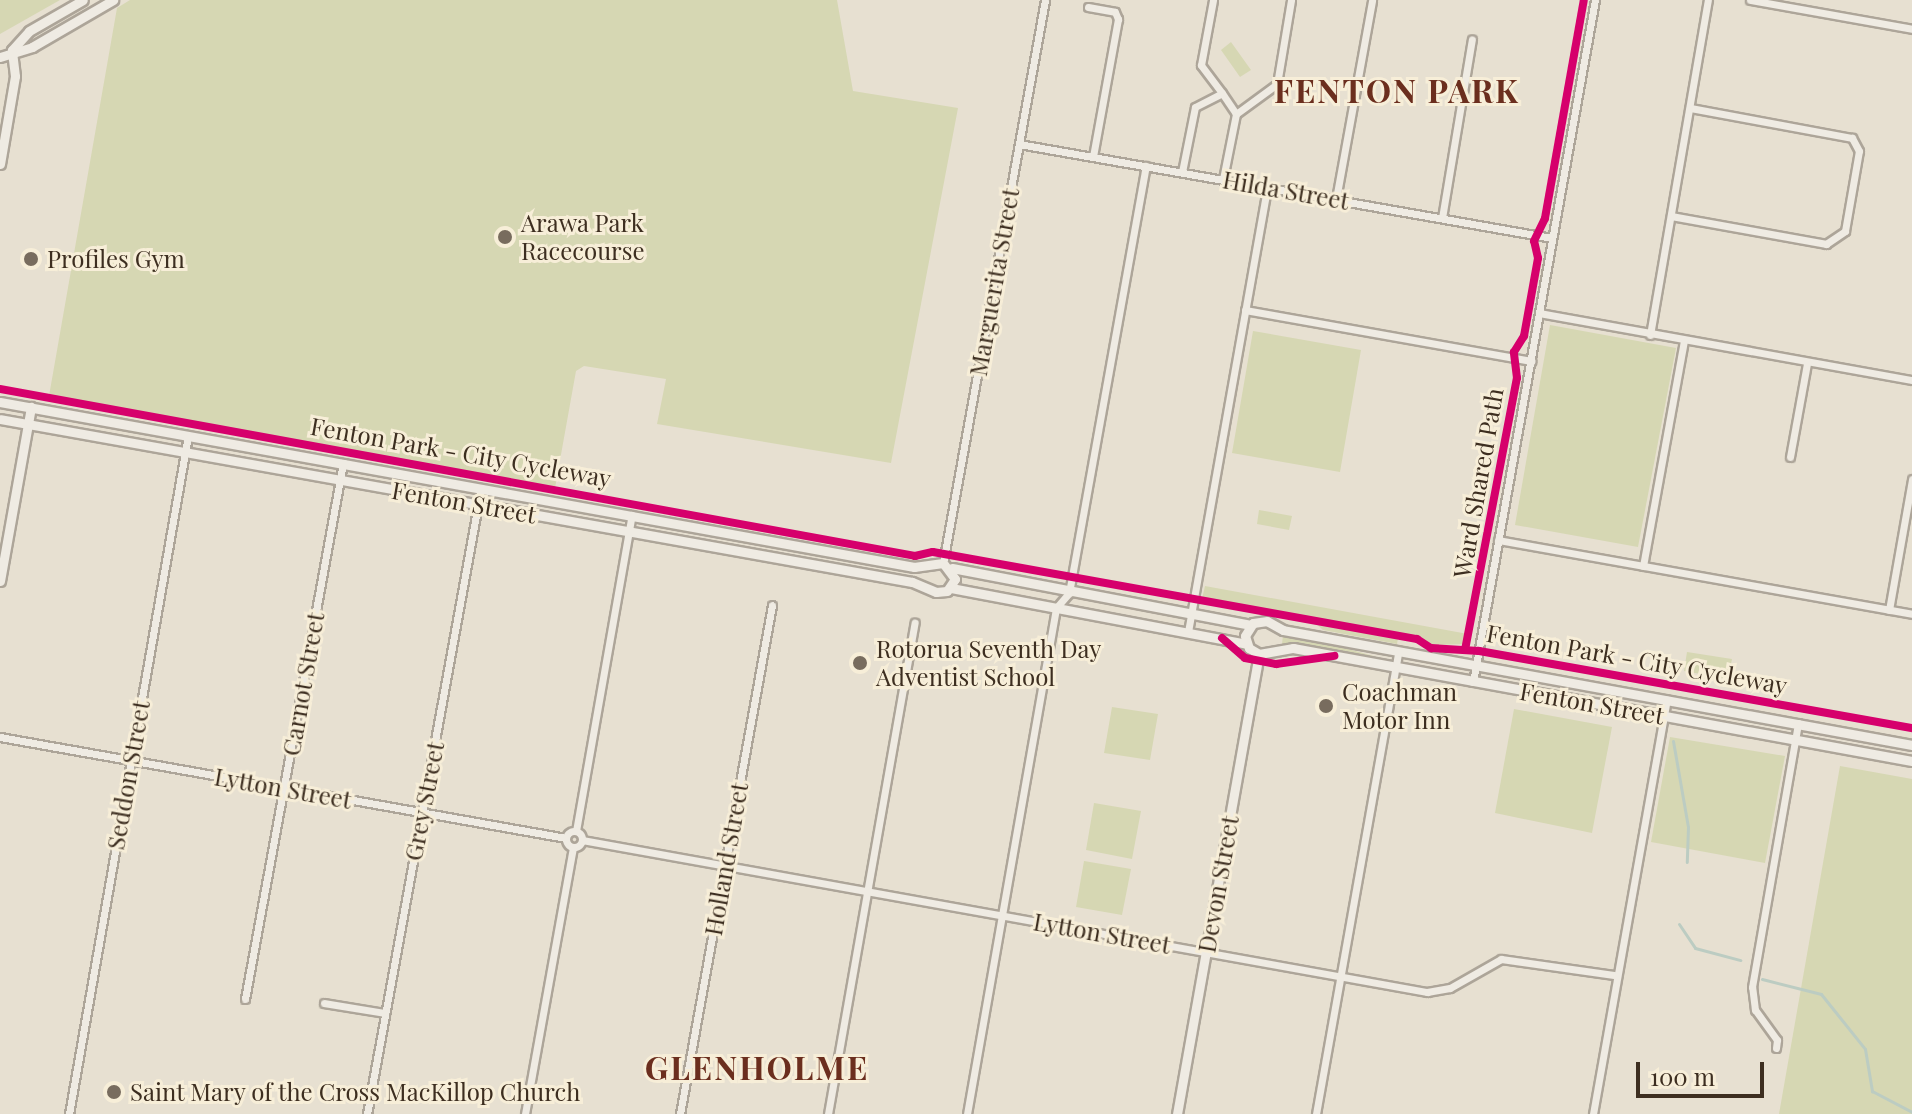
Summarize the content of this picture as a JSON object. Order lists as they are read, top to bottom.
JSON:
{
  "streets": {
    "main road": ["Fenton Street", "Devon Street"],
    "street": [
      "Hilda Street",
      "Marguerita Street",
      "Carnot Street",
      "Seddon Street",
      "Lytton Street",
      "Grey Street",
      "Holland Street"
    ],
    "cycle path": ["Fenton Park - City Cycleway", "Ward Shared Path"]
  },
  "crossings": [
    ["Hilda Street", "Marguerita Street"],
    ["Fenton Street", "Carnot Street"],
    ["Fenton Street", "Seddon Street"],
    ["Fenton Street", "Grey Street"],
    ["Fenton Street", "Devon Street"],
    ["Carnot Street", "Lytton Street"],
    ["Seddon Street", "Lytton Street"],
    ["Lytton Street", "Grey Street"],
    ["Lytton Street", "Holland Street"],
    ["Lytton Street", "Devon Street"]
  ],
  "districts": ["FENTON PARK", "GLENHOLME"],
  "places": [
    "Arawa Park Racecourse",
    "Profiles Gym",
    "Rotorua Seventh Day Adventist School",
    "Coachman Motor Inn",
    "Saint Mary of the Cross MacKillop Church"
  ],
  "scale_bar": "100 m"
}
